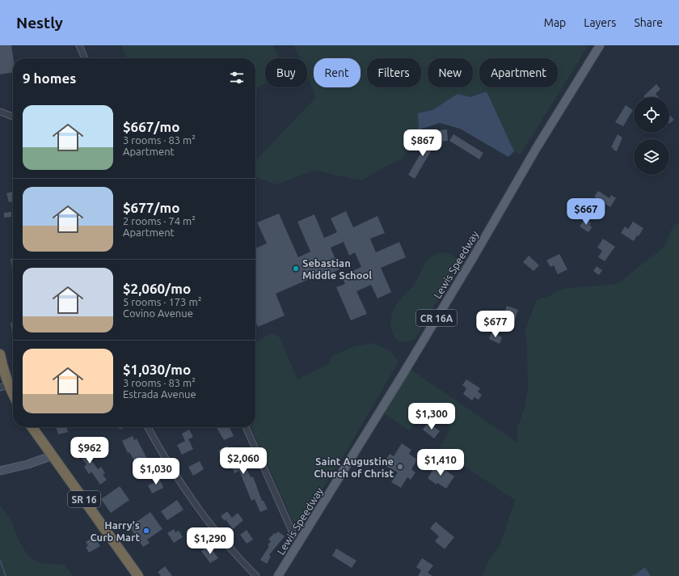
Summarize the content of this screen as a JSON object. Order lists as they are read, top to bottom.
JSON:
{
  "streets": {
    "highway": ["SR 16"],
    "main road": ["Lewis Speedway", "CR 16A"]
  },
  "places": ["Sebastian Middle School", "Saint Augustine Church of Christ", "Harry's Curb Mart"],
  "page": {
    "header": "Nestly",
    "nav": ["Map", "Layers", "Share"],
    "chip": [
      "Buy",
      "Rent",
      "Filters",
      "New",
      "Apartment"
    ],
    "heading": "9 homes",
    "list": [
      {
        "name": "$667/mo",
        "note": "3 rooms · 83 m² · Apartment"
      },
      {
        "name": "$677/mo",
        "note": "2 rooms · 74 m² · Apartment"
      },
      {
        "name": "$2,060/mo",
        "note": "5 rooms · 173 m² · Covino Avenue"
      },
      {
        "name": "$1,030/mo",
        "note": "3 rooms · 83 m² · Estrada Avenue"
      }
    ],
    "price": [
      "$867",
      "$667",
      "$677",
      "$1,300",
      "$962",
      "$2,060",
      "$1,410",
      "$1,030",
      "$1,290"
    ]
  }
}
